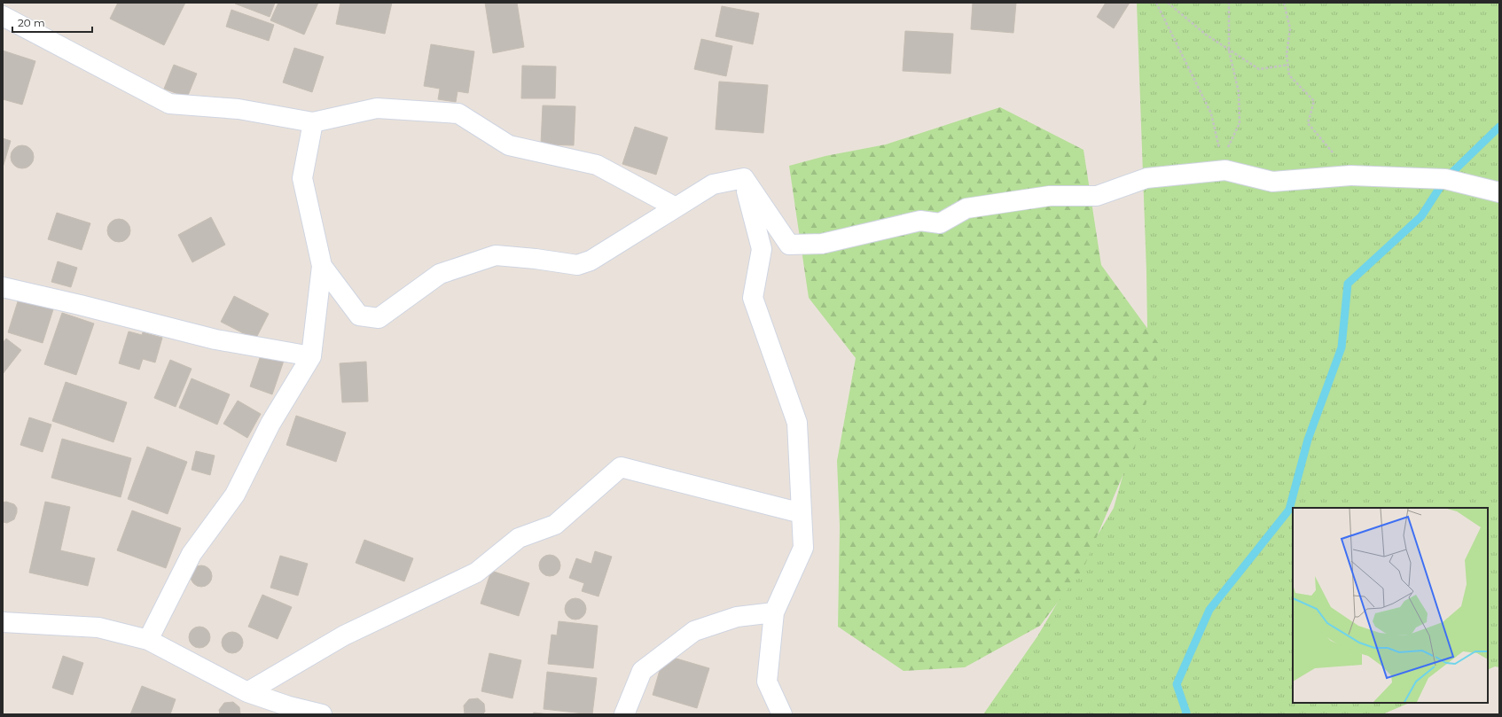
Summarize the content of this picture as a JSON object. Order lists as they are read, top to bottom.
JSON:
{
  "scale_bar": "20 m"
}
